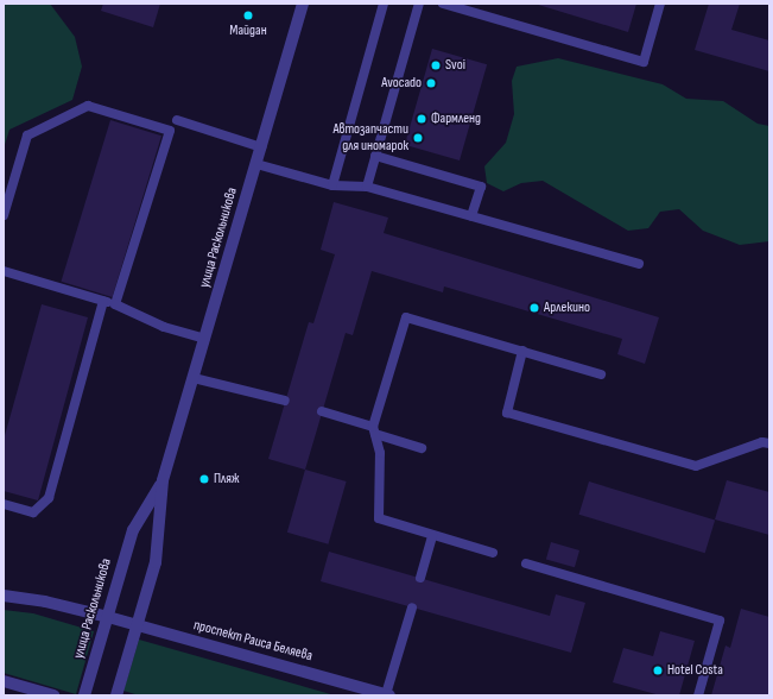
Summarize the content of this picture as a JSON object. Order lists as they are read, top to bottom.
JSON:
{
  "streets": {
    "street": ["улица Раскольникова", "проспект Раиса Беляева"]
  },
  "crossings": [
    ["улица Раскольникова", "проспект Раиса Беляева"]
  ],
  "places": [
    "Майдан",
    "Svoi",
    "Avocado",
    "Фармленд",
    "Автозапчасти для иномарок",
    "Арлекино",
    "Пляж",
    "Hotel Costa"
  ]
}
